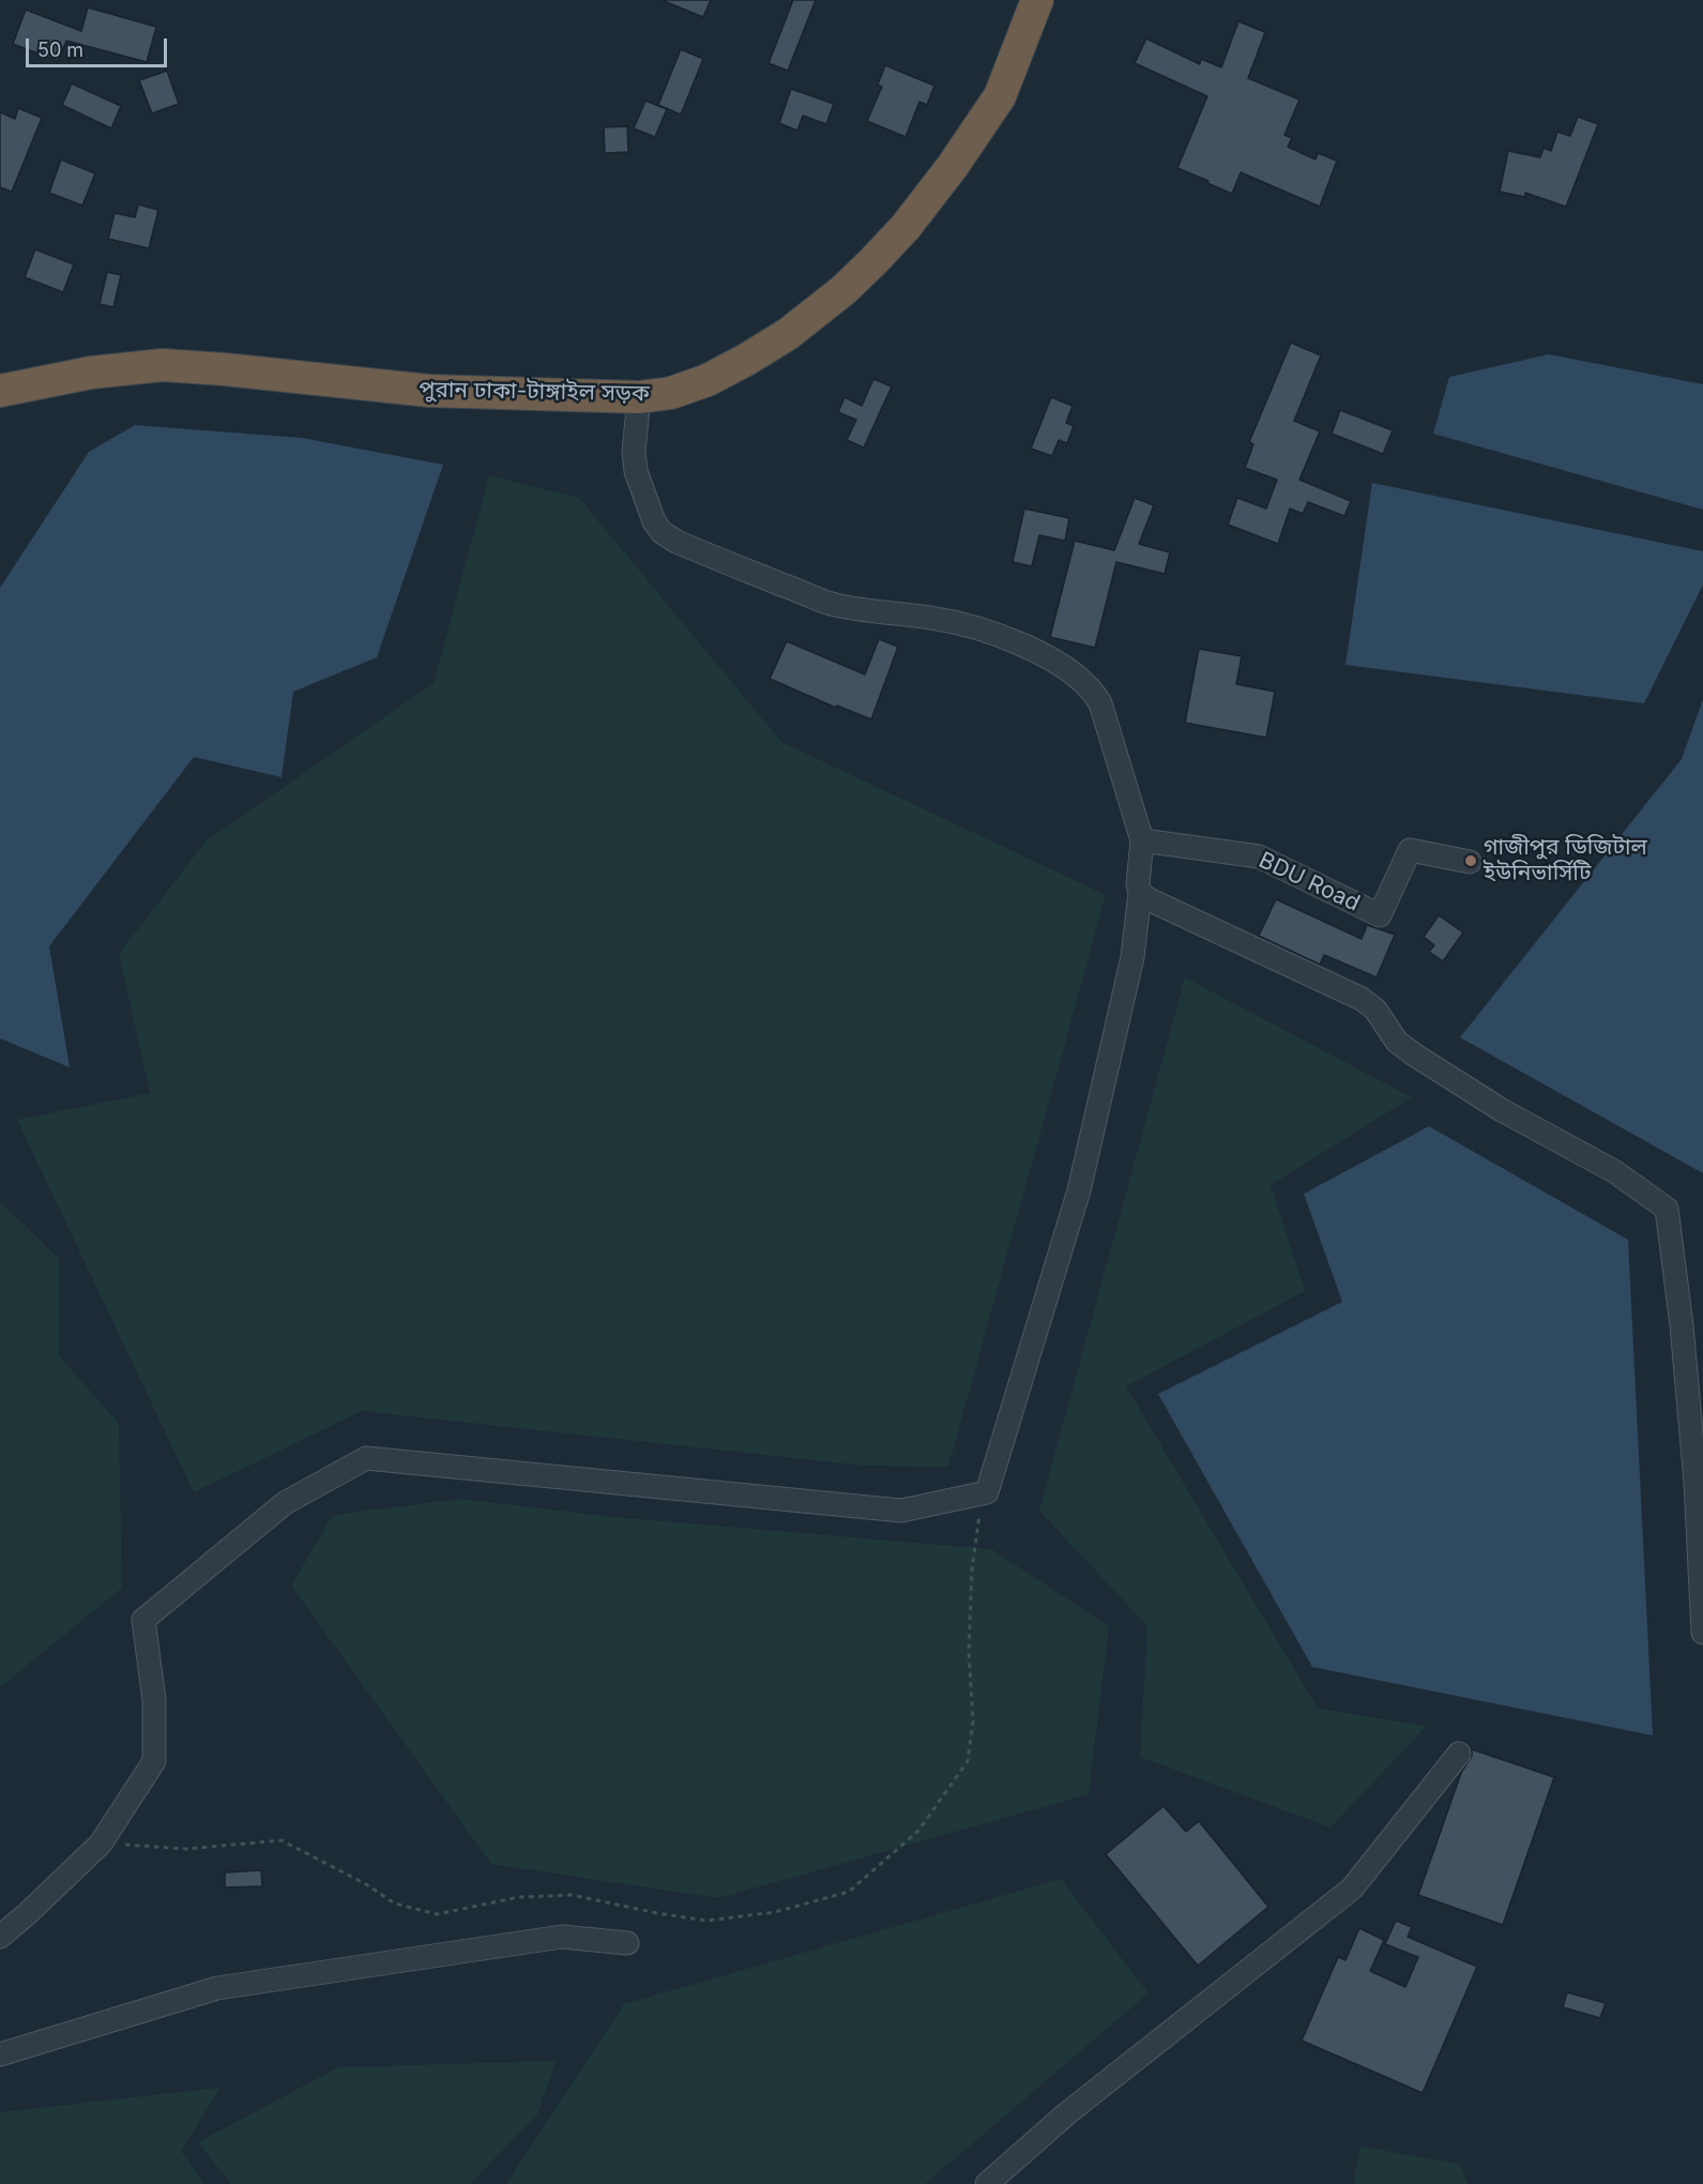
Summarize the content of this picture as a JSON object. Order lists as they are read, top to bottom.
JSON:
{
  "streets": {
    "highway": ["পুরান ঢাকা-টাঙ্গাইল সড়ক"],
    "street": ["BDU Road"]
  },
  "places": ["গাজীপুর ডিজিটাল ইউনিভার্সিটি"],
  "scale_bar": "50 m"
}
